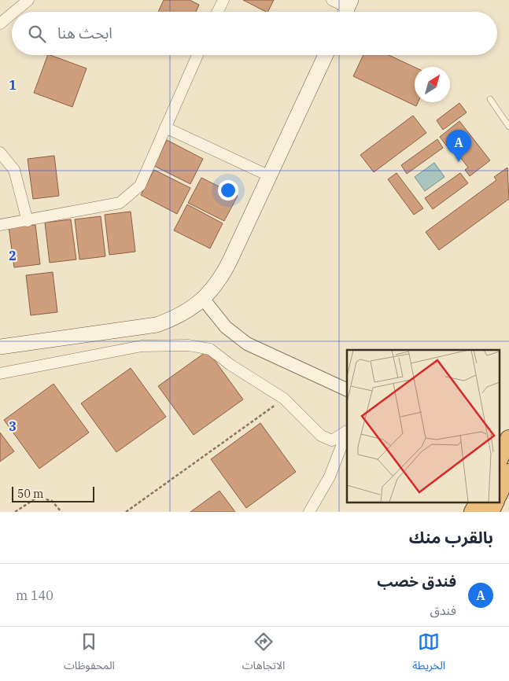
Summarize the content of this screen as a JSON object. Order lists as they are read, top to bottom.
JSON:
{
  "scale_bar": "50 m",
  "north": "top right",
  "page": {
    "search": "ابحث هنا",
    "pins": "A",
    "scale": "50 m",
    "heading": "بالقرب منك",
    "list": [
      {
        "mark": "A",
        "name": "فندق خصب",
        "note": "فندق",
        "value": "140 m"
      }
    ],
    "nav": ["الخريطة", "الاتجاهات", "المحفوظات"]
  },
  "grid": {
    "rows": ["1", "2", "3"]
  }
}
